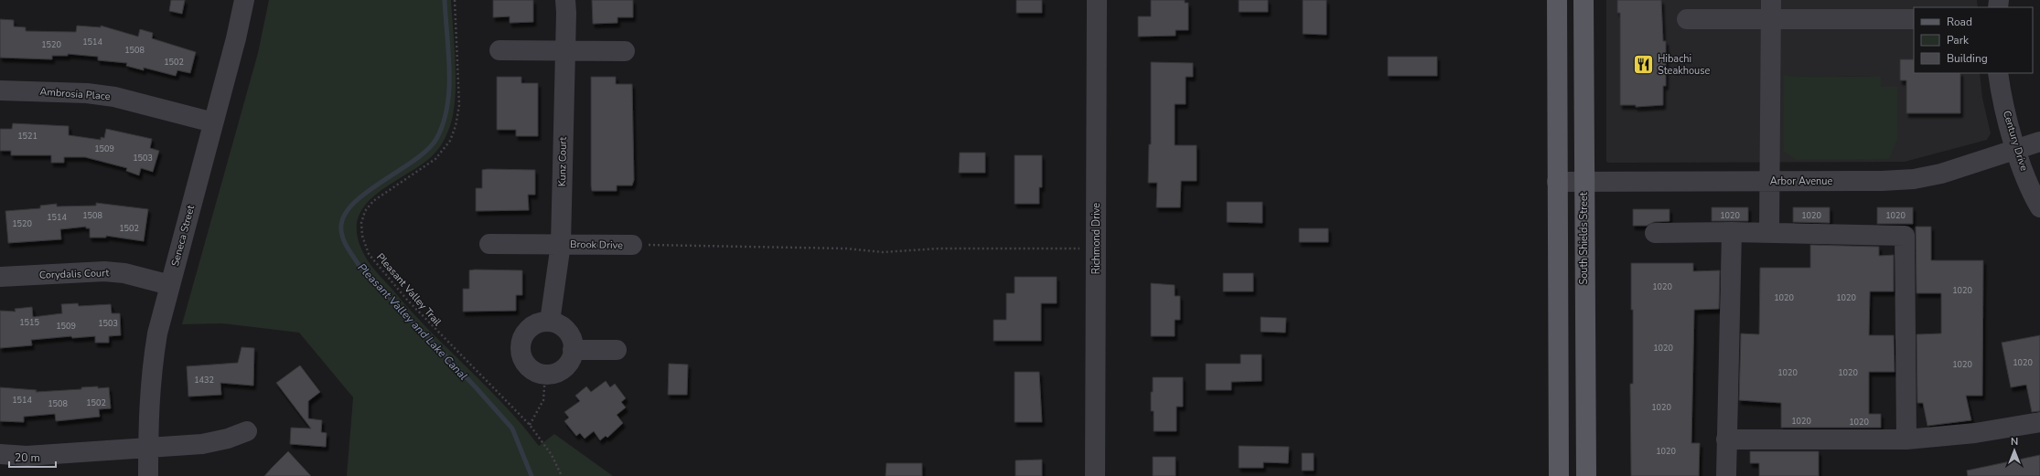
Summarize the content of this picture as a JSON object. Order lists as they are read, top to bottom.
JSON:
{
  "streets": {
    "main road": ["South Shields Street"],
    "street": [
      "Ambrosia Place",
      "Century Drive",
      "Kunz Court",
      "Arbor Avenue",
      "Seneca Street",
      "Richmond Drive",
      "Brook Drive",
      "Corydalis Court"
    ],
    "path": ["Pleasant Valley Trail"]
  },
  "crossings": [
    ["Ambrosia Place", "Seneca Street"],
    ["Century Drive", "Arbor Avenue"],
    ["Kunz Court", "Brook Drive"],
    ["Arbor Avenue", "South Shields Street"],
    ["Seneca Street", "Corydalis Court"]
  ],
  "water": ["Pleasant Valley and Lake Canal"],
  "places": {
    "restaurant": ["Hibachi Steakhouse"]
  },
  "house_numbers": [
    "1514",
    "1520",
    "1508",
    "1502",
    "1521",
    "1509",
    "1503",
    "1508",
    "1020",
    "1020",
    "1020",
    "1514",
    "1520",
    "1502",
    "1020",
    "1020",
    "1020",
    "1020",
    "1515",
    "1503",
    "1509",
    "1020",
    "1020",
    "1020",
    "1020",
    "1020",
    "1432",
    "1514",
    "1502",
    "1508",
    "1020",
    "1020",
    "1020",
    "1020"
  ],
  "legend": ["Road", "Park", "Building"],
  "scale_bar": "20 m",
  "north": "top"
}
